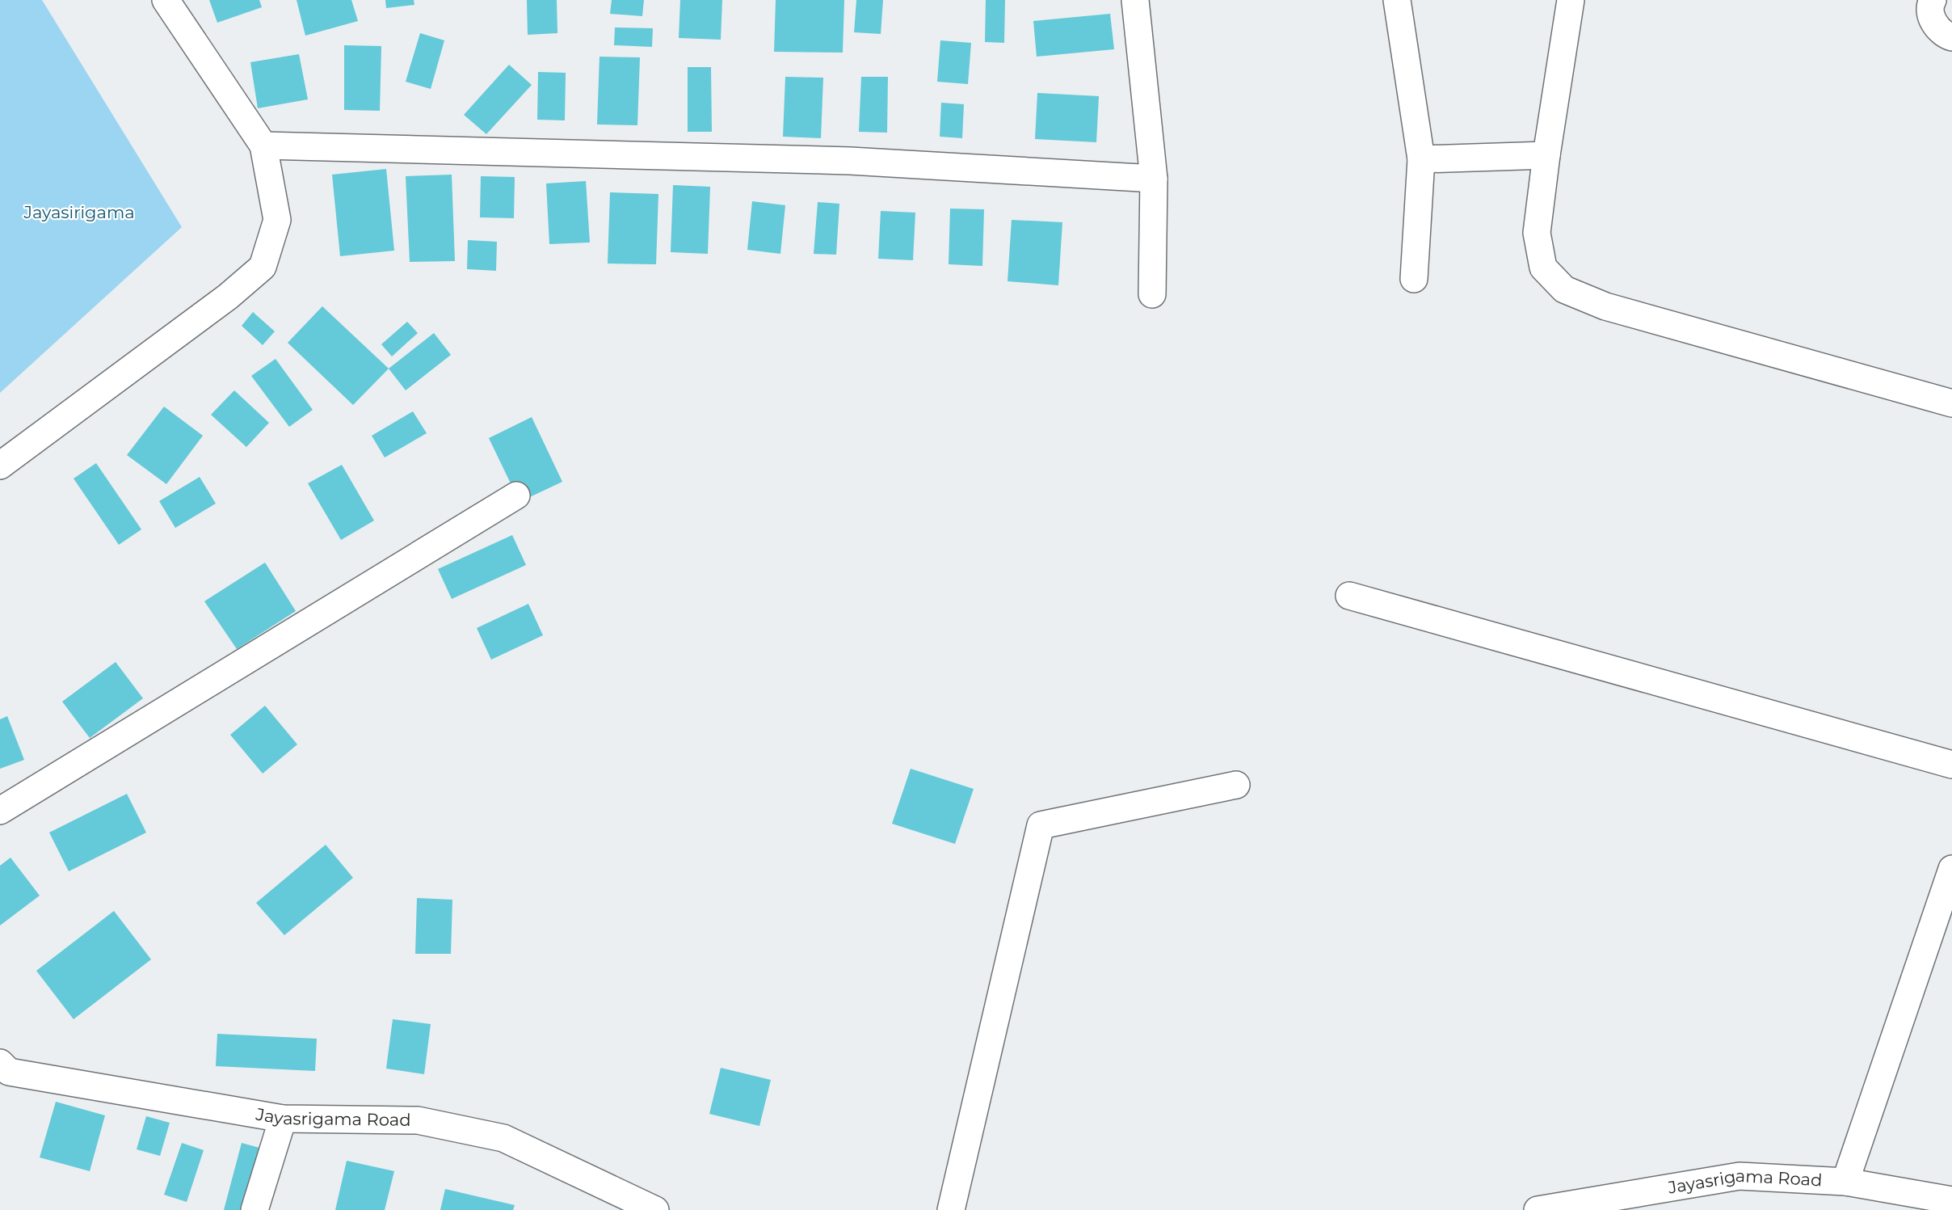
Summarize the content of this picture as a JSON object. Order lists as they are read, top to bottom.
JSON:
{
  "streets": {
    "street": ["Jayasrigama Road"]
  },
  "parks": ["Jayasirigama"]
}
